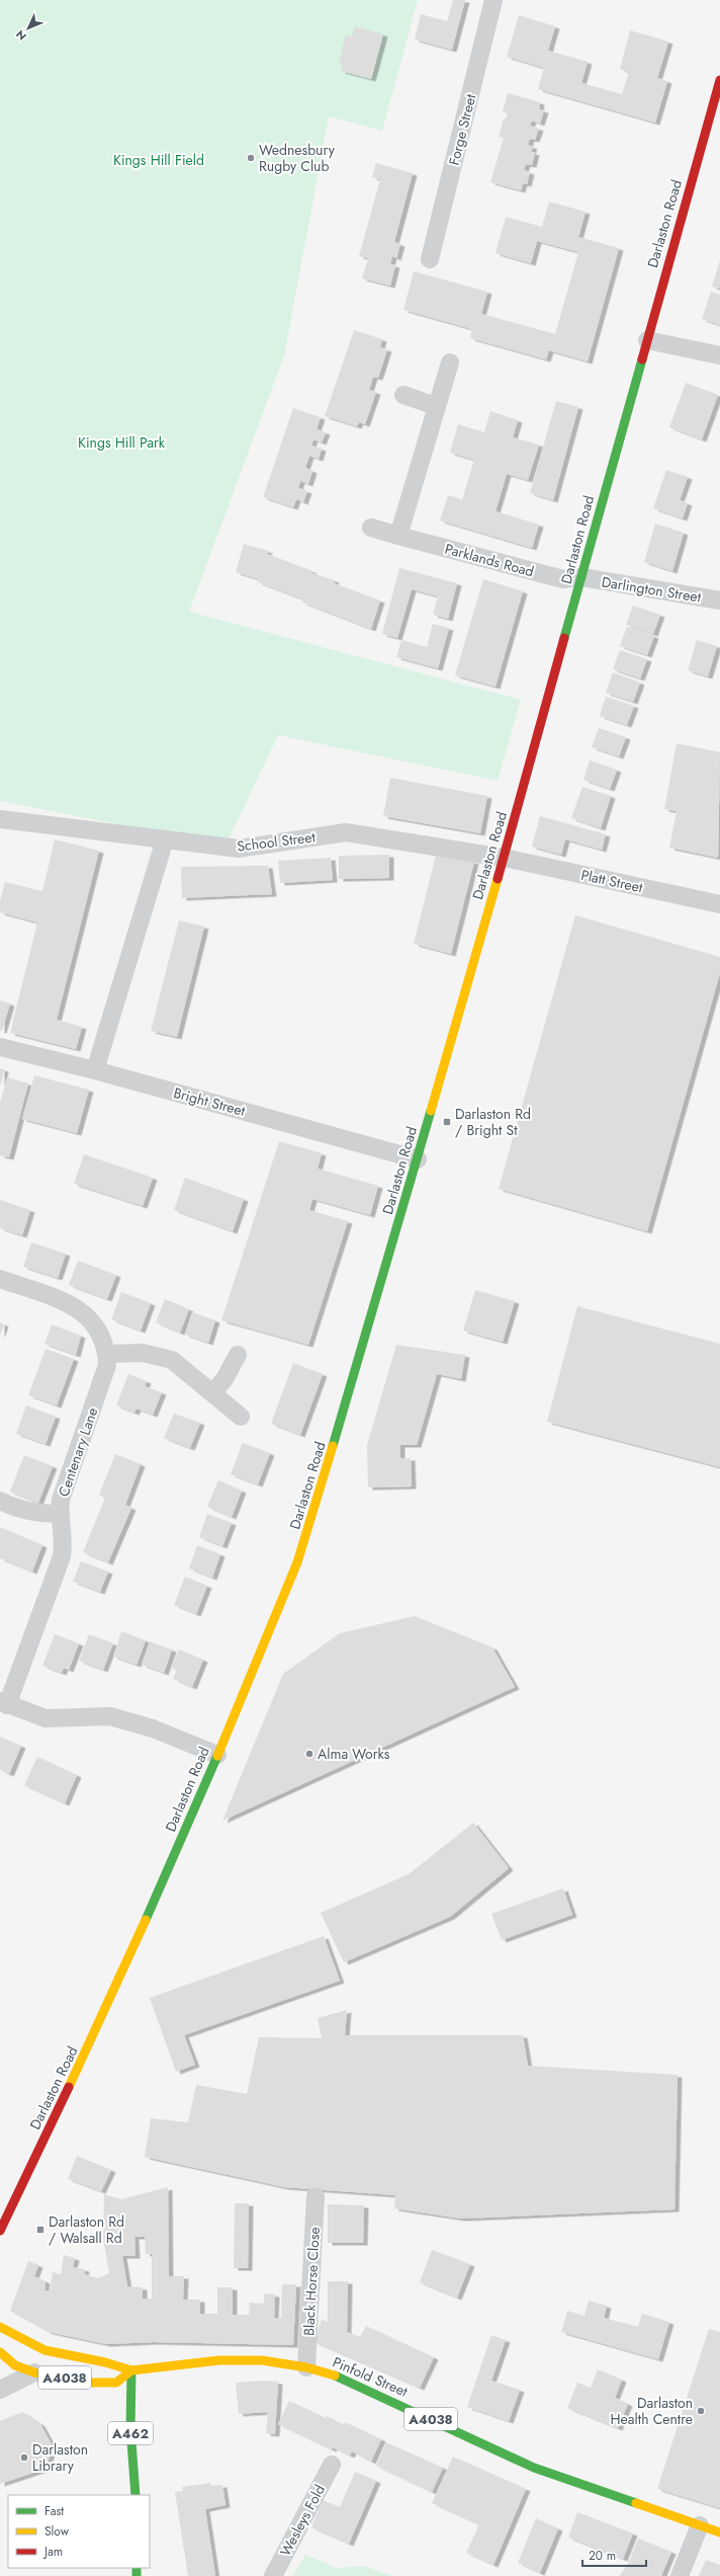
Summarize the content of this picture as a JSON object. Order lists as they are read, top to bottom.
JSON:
{
  "streets": {
    "main road": [
      "Darlaston Road",
      "Pinfold Street",
      "A4038",
      "A462"
    ],
    "street": [
      "Forge Street",
      "Parklands Road",
      "Darlington Street",
      "School Street",
      "Platt Street",
      "Bright Street",
      "Centenary Lane",
      "Black Horse Close",
      "Wesleys Fold"
    ]
  },
  "crossings": [
    ["Darlaston Road", "Parklands Road"],
    ["Darlaston Road", "Darlington Street"],
    ["Darlaston Road", "School Street"],
    ["Darlaston Road", "Platt Street"],
    ["Darlaston Road", "Bright Street"],
    ["Darlaston Road", "Centenary Lane"],
    ["Parklands Road", "Darlington Street"],
    ["School Street", "Platt Street"],
    ["Black Horse Close", "Pinfold Street"],
    ["Pinfold Street", "A4038"],
    ["Pinfold Street", "A462"],
    ["A4038", "A462"]
  ],
  "parks": ["Kings Hill Field", "Kings Hill Park"],
  "places": {
    "other": [
      "Wednesbury Rugby Club",
      "Alma Works",
      "Darlaston Health Centre",
      "Darlaston Library"
    ],
    "transit": ["Darlaston Rd / Bright St", "Darlaston Rd / Walsall Rd"]
  },
  "legend": ["Fast", "Slow", "Jam"],
  "scale_bar": "20 m",
  "north": "bottom left"
}
